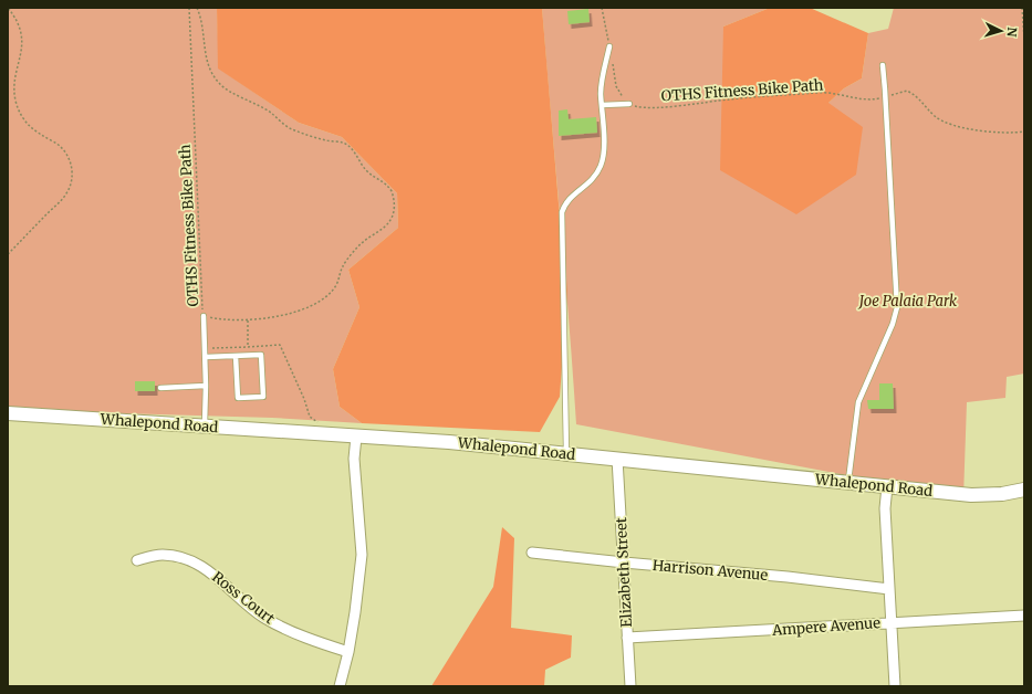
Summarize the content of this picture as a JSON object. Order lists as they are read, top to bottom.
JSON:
{
  "streets": {
    "street": [
      "Whalepond Road",
      "Harrison Avenue",
      "Elizabeth Street",
      "Ross Court",
      "Ampere Avenue"
    ],
    "path": ["OTHS Fitness Bike Path"]
  },
  "crossings": [
    ["Whalepond Road", "Elizabeth Street"],
    ["Harrison Avenue", "Elizabeth Street"],
    ["Elizabeth Street", "Ampere Avenue"]
  ],
  "parks": ["Joe Palaia Park"],
  "north": "right"
}
